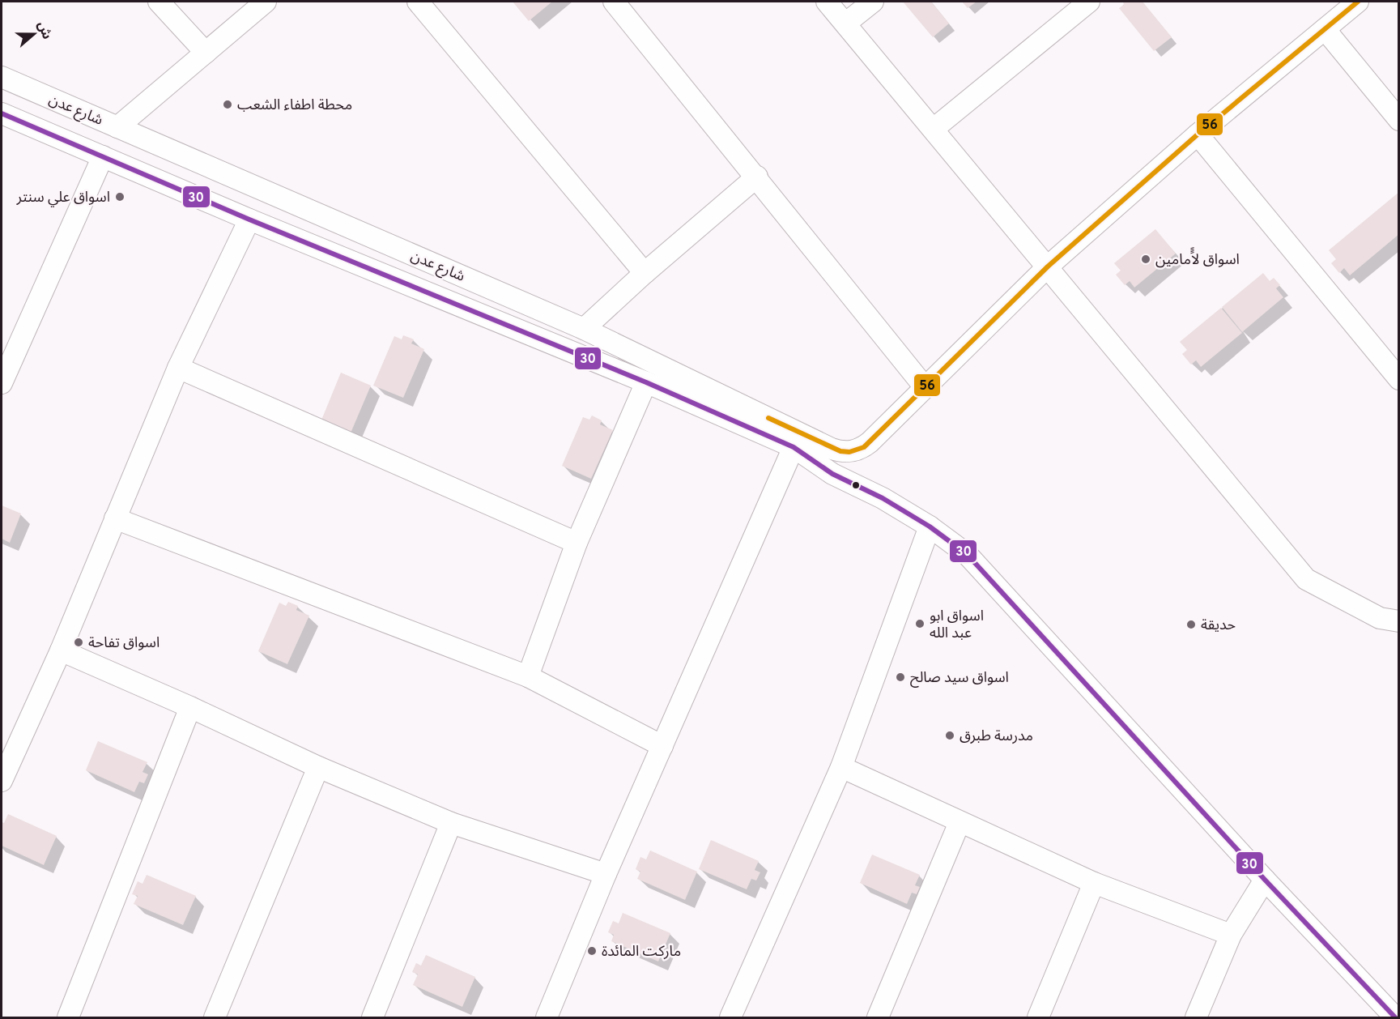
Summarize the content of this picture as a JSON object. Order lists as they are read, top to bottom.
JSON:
{
  "streets": {
    "street": ["شارع عدن"]
  },
  "places": [
    "محطة اطفاء الشعب",
    "اسواق علي سنتر",
    "اسواق لاًًمامين",
    "اسواق ابو عبد الله",
    "حديقة",
    "اسواق تفاحة",
    "اسواق سيد صالح",
    "مدرسة طبرق",
    "ماركت المائدة"
  ],
  "lines": ["transit line 56", "transit line 30"],
  "north": "right"
}
